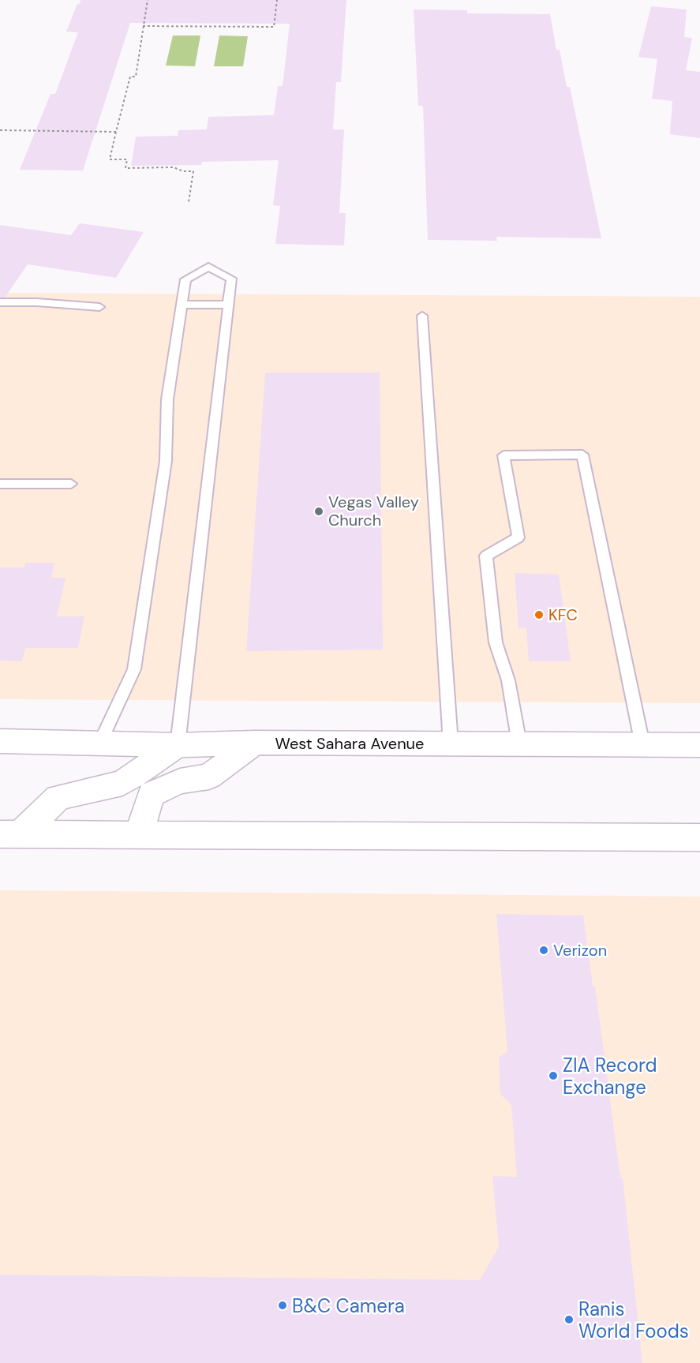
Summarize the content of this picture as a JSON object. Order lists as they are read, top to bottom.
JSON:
{
  "streets": {
    "main road": ["West Sahara Avenue"]
  },
  "places": [
    "Vegas Valley Church",
    "KFC",
    "Verizon",
    "ZIA Record Exchange",
    "B&C Camera",
    "Ranis World Foods"
  ]
}
